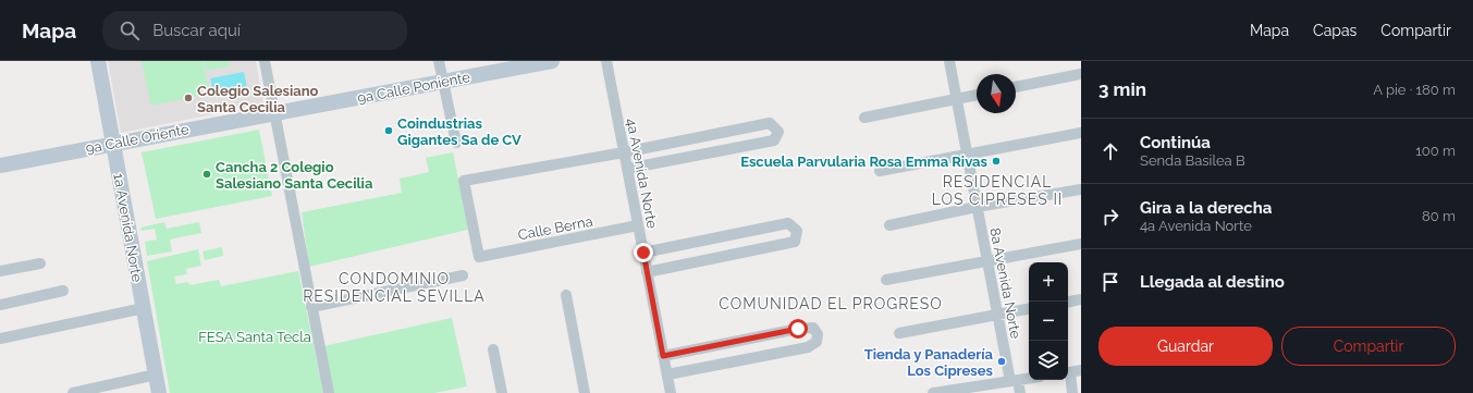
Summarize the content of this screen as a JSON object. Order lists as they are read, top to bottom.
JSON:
{
  "streets": {
    "main road": ["9a Calle Poniente", "9a Calle Oriente", "1a Avenida Norte"],
    "street": ["4a Avenida Norte", "Calle Berna", "8a Avenida Norte"]
  },
  "crossings": [
    ["9a Calle Poniente", "9a Calle Oriente"],
    ["9a Calle Oriente", "1a Avenida Norte"],
    ["4a Avenida Norte", "Calle Berna"]
  ],
  "districts": ["RESIDENCIAL LOS CIPRESES II", "CONDOMINIO RESIDENCIAL SEVILLA", "COMUNIDAD EL PROGRESO"],
  "parks": ["FESA Santa Tecla"],
  "places": [
    "Colegio Salesiano Santa Cecilia",
    "Coindustrias Gigantes Sa de CV",
    "Escuela Parvularia Rosa Emma Rivas",
    "Cancha 2 Colegio Salesiano Santa Cecilia",
    "Tienda y Panadería Los Cipreses"
  ],
  "north": "bottom",
  "page": {
    "header": "Mapa",
    "search": "Buscar aquí",
    "nav": ["Mapa", "Capas", "Compartir"],
    "heading": ["3 min", "A pie · 180 m"],
    "list": [
      ["Continúa", "Senda Basilea B", "100 m"],
      ["Gira a la derecha", "4a Avenida Norte", "80 m"],
      "Llegada al destino"
    ],
    "map_buttons": ["+", "−"],
    "buttons": ["Guardar", "Compartir"]
  }
}
